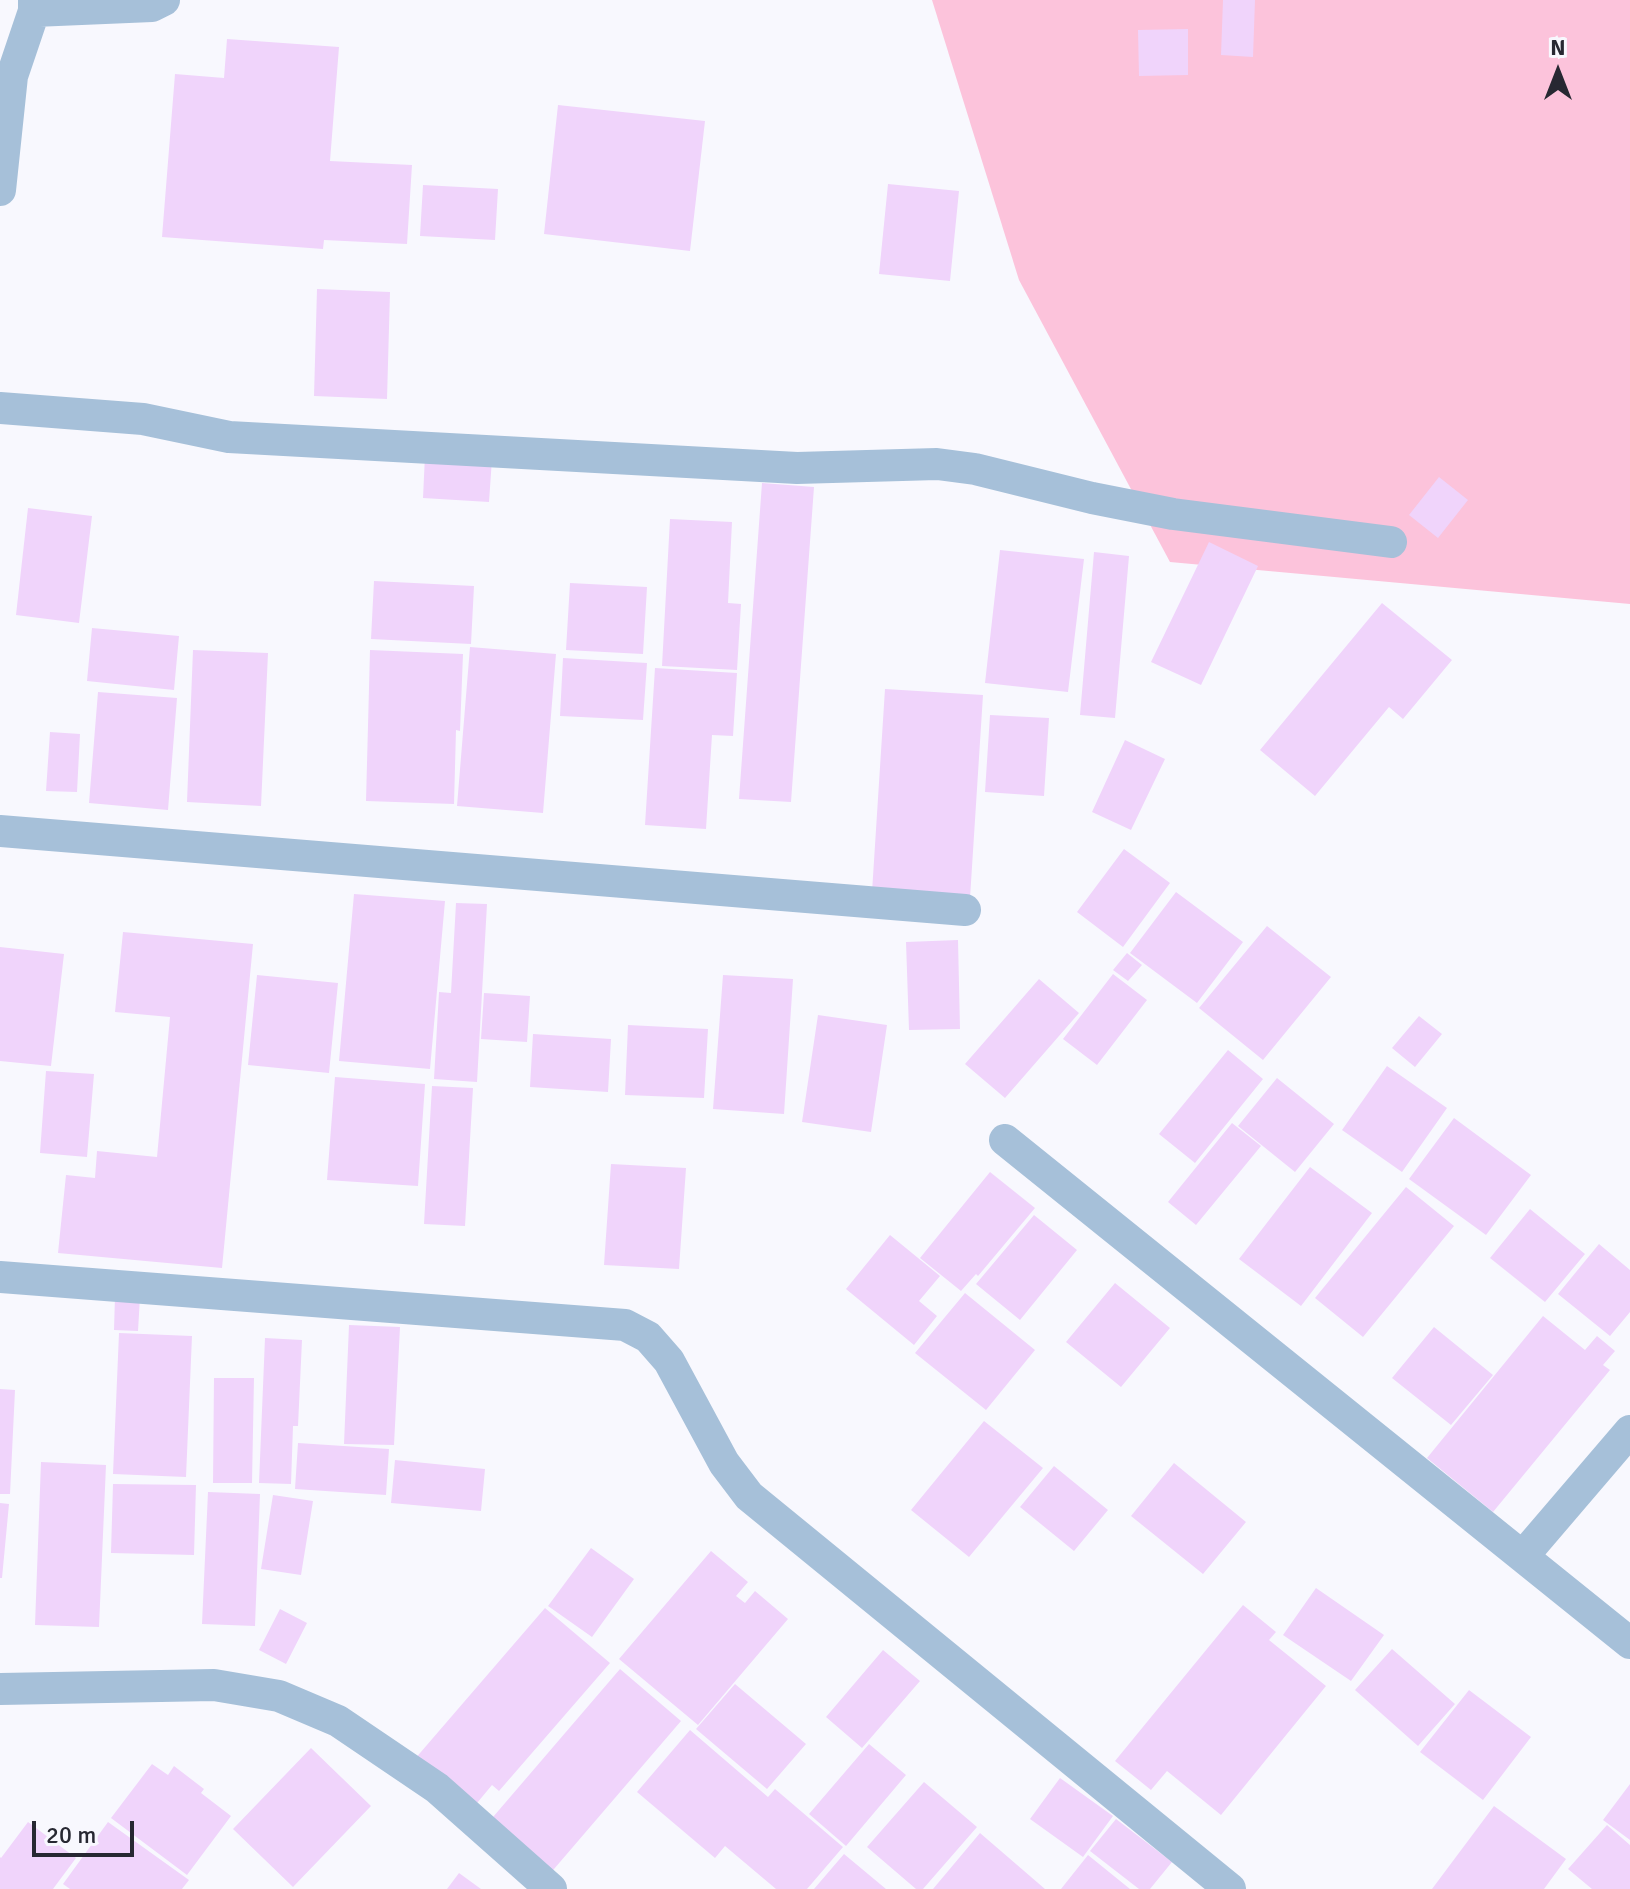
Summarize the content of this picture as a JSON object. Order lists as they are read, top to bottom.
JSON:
{
  "scale_bar": "20 m",
  "north": "top"
}
